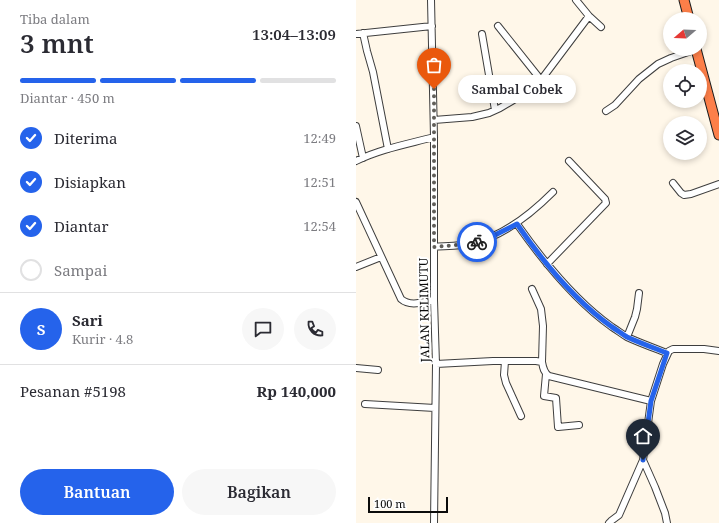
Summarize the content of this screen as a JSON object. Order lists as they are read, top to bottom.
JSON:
{
  "streets": {
    "street": ["JALAN KELIMUTU"]
  },
  "places": ["Sambal Cobek"],
  "scale_bar": "100 m",
  "north": "left",
  "page": {
    "heading": ["3 mnt", "Tiba dalam", "13:04–13:09"],
    "panel": [
      "Sari",
      "Kurir · 4.8",
      "Pesanan #5198",
      "Rp 140,000"
    ],
    "bar": "Diantar · 450 m",
    "bubble": "Sambal Cobek",
    "list": [
      ["Diterima", "12:49"],
      ["Disiapkan", "12:51"],
      ["Diantar", "12:54"],
      "Sampai"
    ],
    "round": "S",
    "buttons": ["Bantuan", "Bagikan"],
    "scale": "100 m"
  }
}
